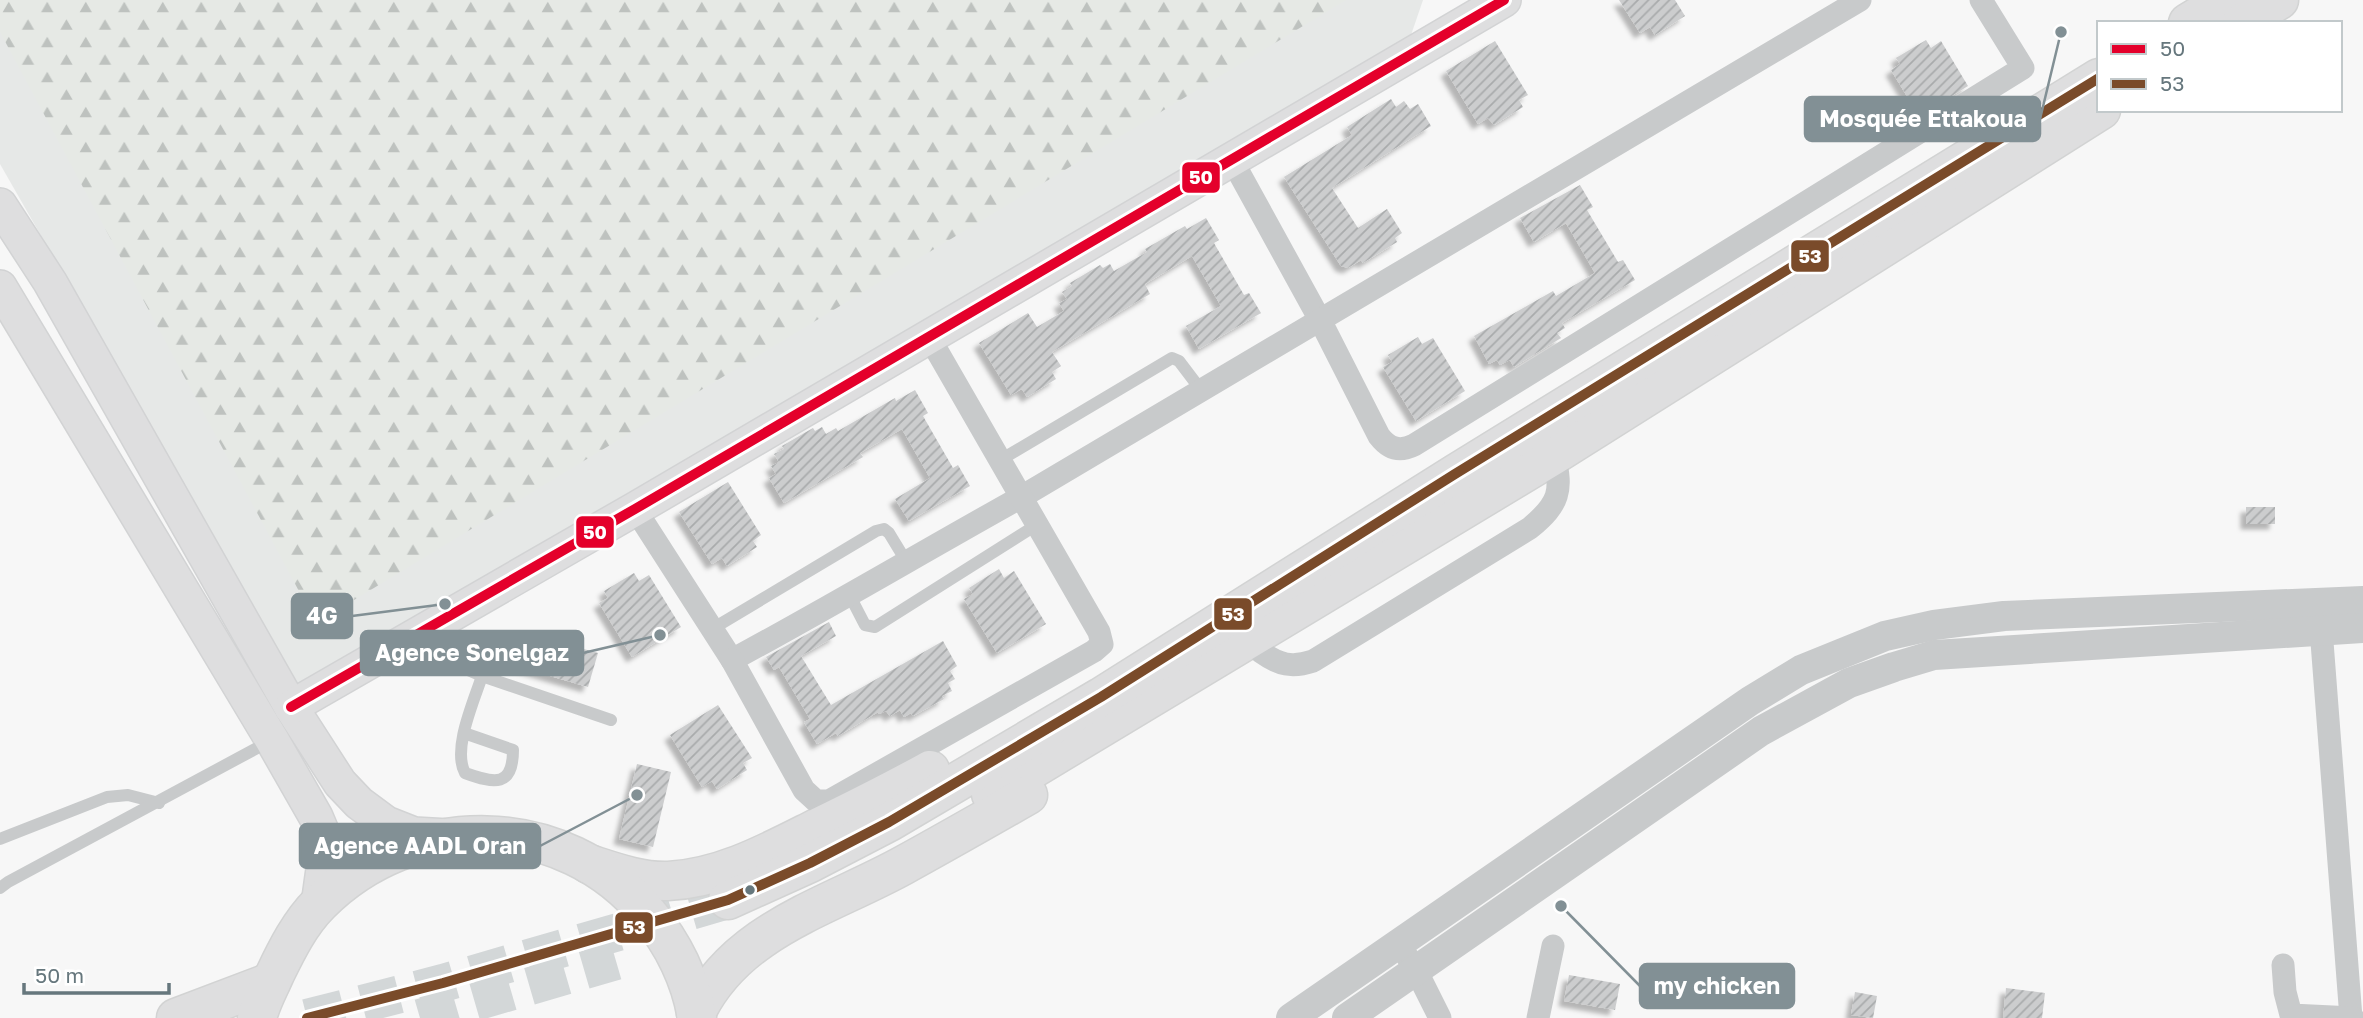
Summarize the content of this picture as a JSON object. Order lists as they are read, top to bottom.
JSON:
{
  "places": [
    "Mosquée Ettakoua",
    "4G",
    "Agence Sonelgaz",
    "Agence AADL Oran",
    "my chicken"
  ],
  "lines": ["transit line 50", "transit line 53"],
  "legend": ["50", "53"],
  "scale_bar": "50 m"
}
